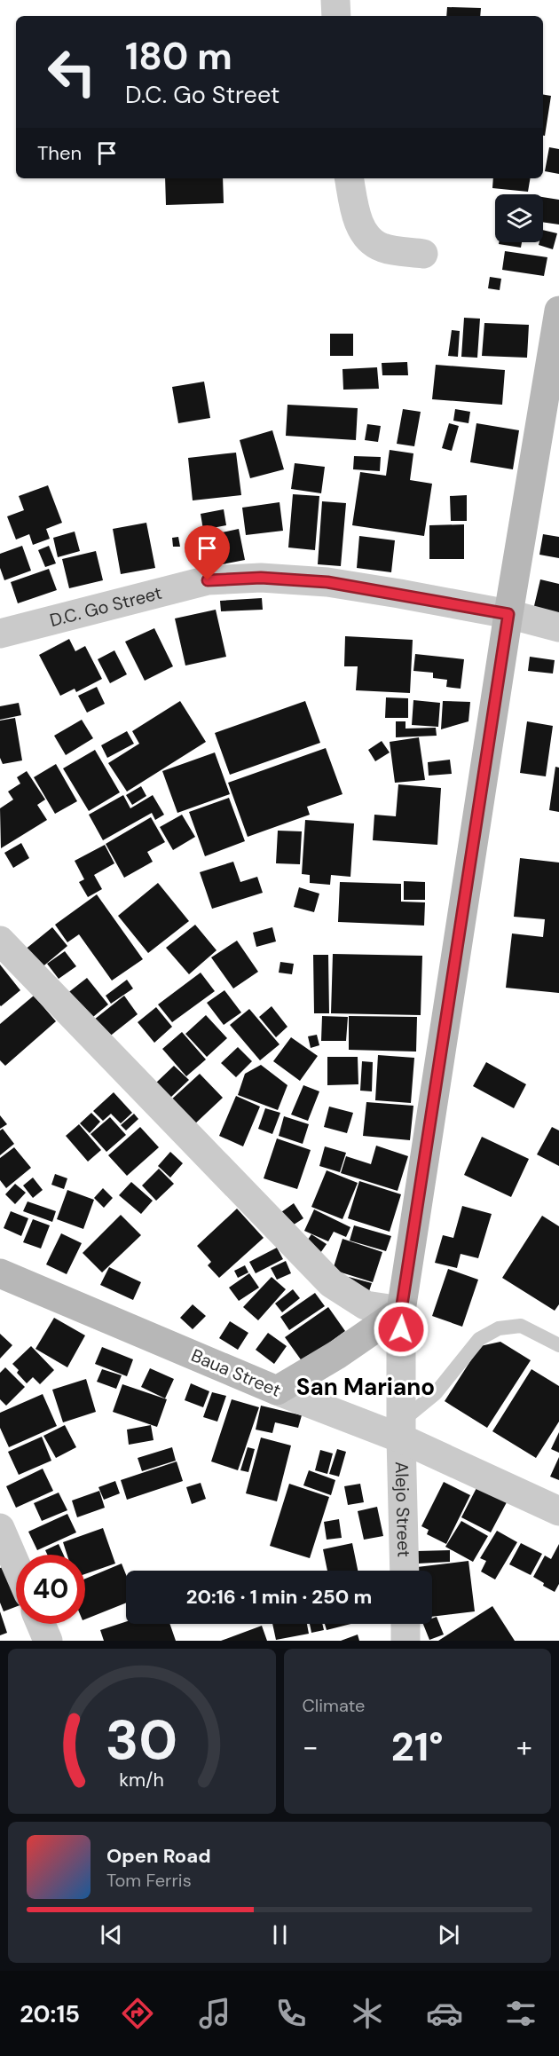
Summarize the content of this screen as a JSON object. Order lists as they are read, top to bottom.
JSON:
{
  "streets": {
    "main road": ["Baua Street"],
    "street": ["D.C. Go Street", "Alejo Street"]
  },
  "crossings": [
    ["Baua Street", "Alejo Street"]
  ],
  "districts": ["San Mariano"],
  "page": {
    "turn": ["180 m", "D.C. Go Street"],
    "then": "Then",
    "limit": "40",
    "trip": "20:16 · 1 min · 250 m",
    "tile": "Climate",
    "heat": ["−", "21°", "+"],
    "song": ["Open Road", "Tom Ferris"],
    "tabs": "20:15",
    "gauge": ["30", "km/h"]
  }
}
